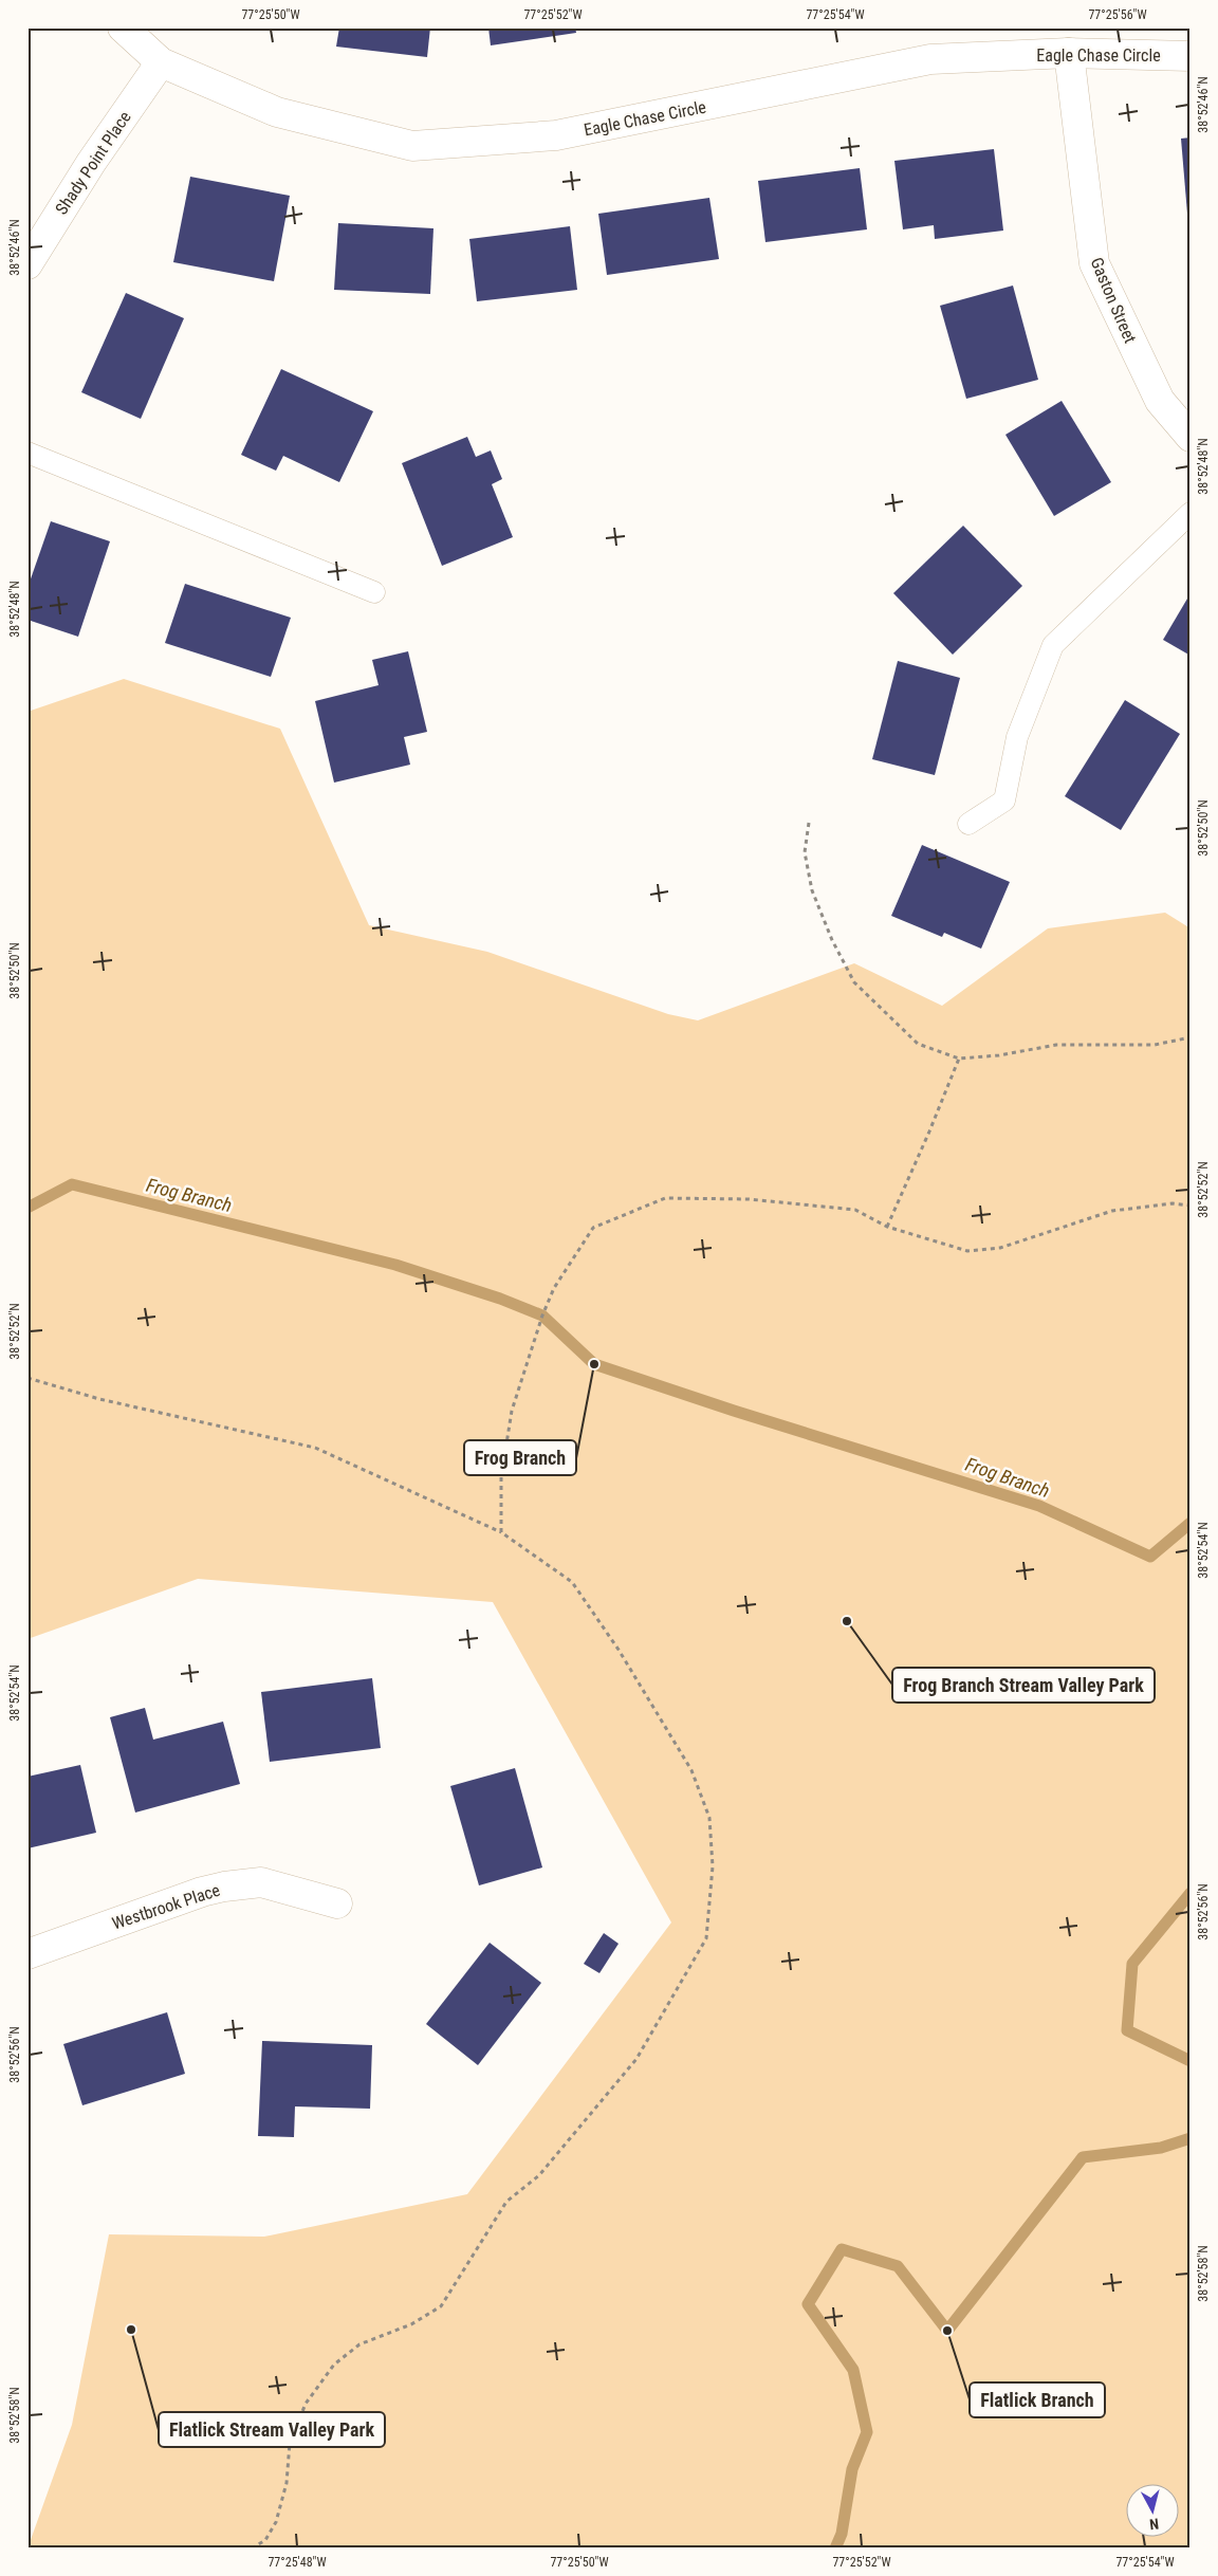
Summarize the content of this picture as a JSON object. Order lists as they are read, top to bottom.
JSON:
{
  "streets": {
    "street": [
      "Eagle Chase Circle",
      "Shady Point Place",
      "Gaston Street",
      "Westbrook Place"
    ]
  },
  "crossings": [
    ["Eagle Chase Circle", "Shady Point Place"],
    ["Eagle Chase Circle", "Gaston Street"]
  ],
  "water": ["Frog Branch"],
  "places": [
    "Frog Branch",
    "Frog Branch Stream Valley Park",
    "Flatlick Stream Valley Park",
    "Flatlick Branch"
  ],
  "north": "bottom",
  "coordinates": [
    "77°25'50\"W",
    "77°25'52\"W",
    "77°25'54\"W",
    "77°25'56\"W",
    "38°52'46\"N",
    "38°52'48\"N",
    "38°52'50\"N",
    "38°52'52\"N",
    "38°52'54\"N",
    "38°52'56\"N",
    "38°52'58\"N",
    "77°25'48\"W"
  ]
}
